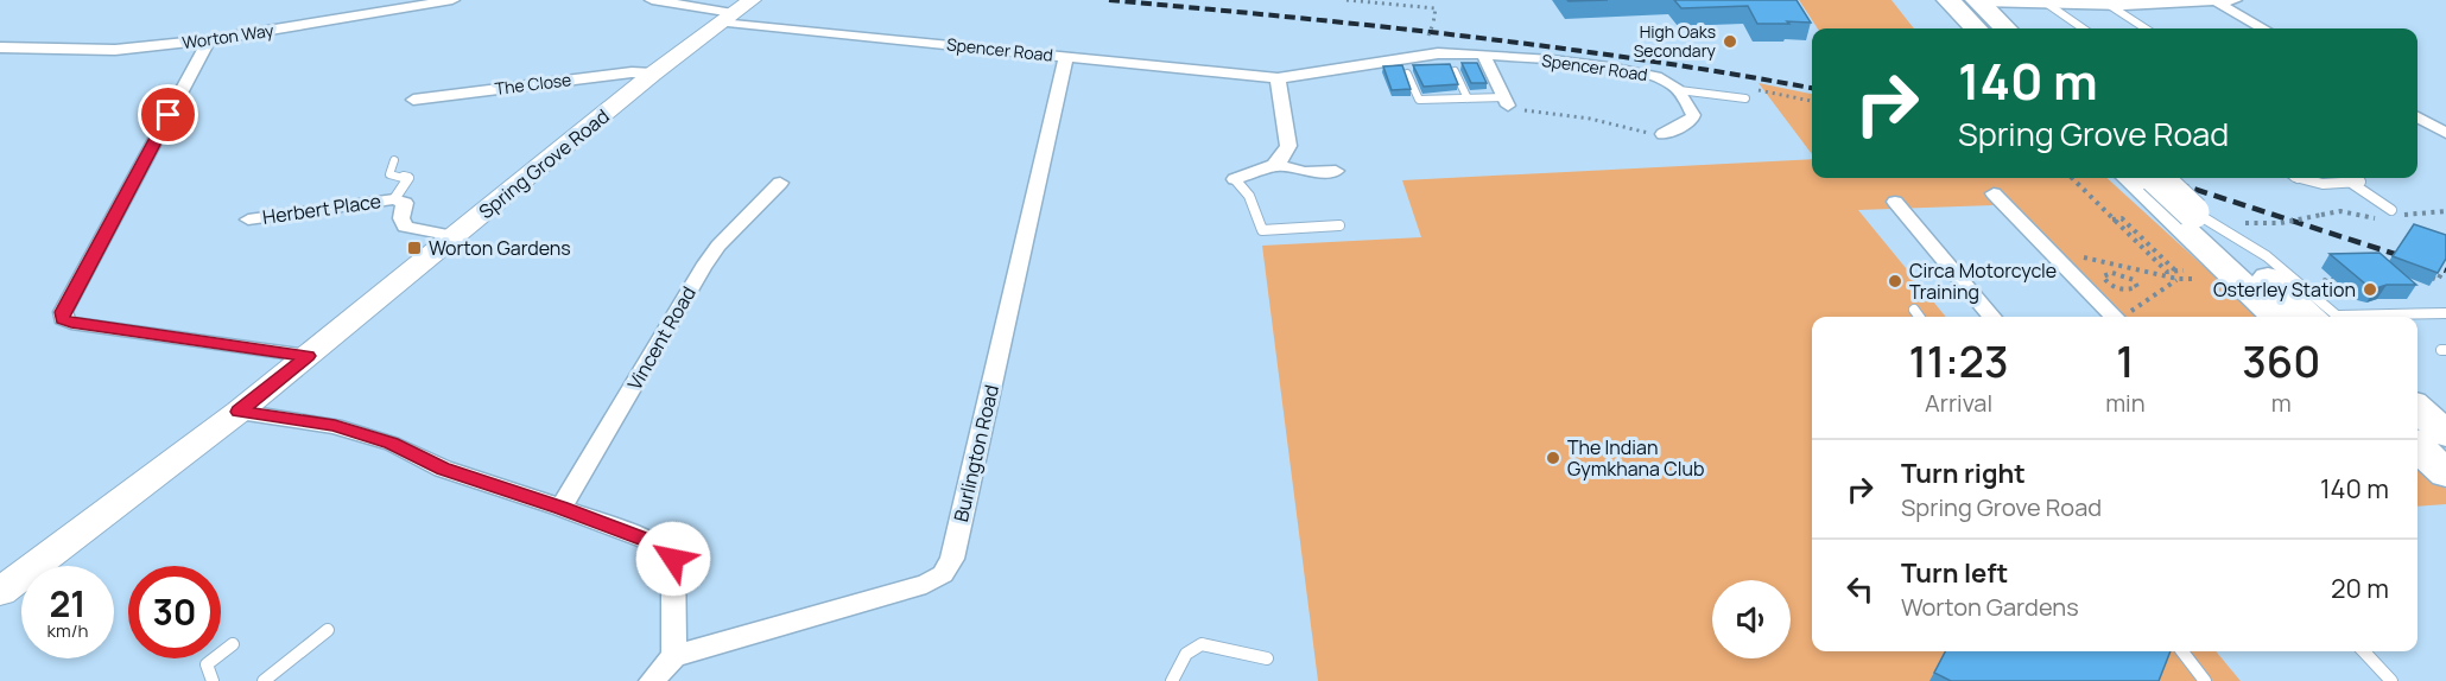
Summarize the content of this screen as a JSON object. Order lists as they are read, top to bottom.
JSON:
{
  "streets": {
    "main road": ["Spring Grove Road"],
    "street": [
      "Worton Way",
      "Spencer Road",
      "The Close",
      "Herbert Place",
      "Vincent Road",
      "Burlington Road"
    ]
  },
  "crossings": [
    ["Spencer Road", "Spring Grove Road"],
    ["Spencer Road", "Burlington Road"],
    ["The Close", "Spring Grove Road"],
    ["Spring Grove Road", "Herbert Place"]
  ],
  "places": {
    "other": [
      "High Oaks Secondary",
      "Circa Motorcycle Training",
      "Osterley Station",
      "The Indian Gymkhana Club"
    ],
    "transit": ["Worton Gardens"]
  },
  "page": {
    "turn": ["140 m", "Spring Grove Road"],
    "eta": [
      "11:23",
      "Arrival",
      "1",
      "min",
      "360",
      "m"
    ],
    "list": [
      {
        "name": "Turn right",
        "note": "Spring Grove Road",
        "value": "140 m"
      },
      {
        "name": "Turn left",
        "note": "Worton Gardens",
        "value": "20 m"
      }
    ],
    "speed": "21 km/h",
    "limit": "30"
  }
}
